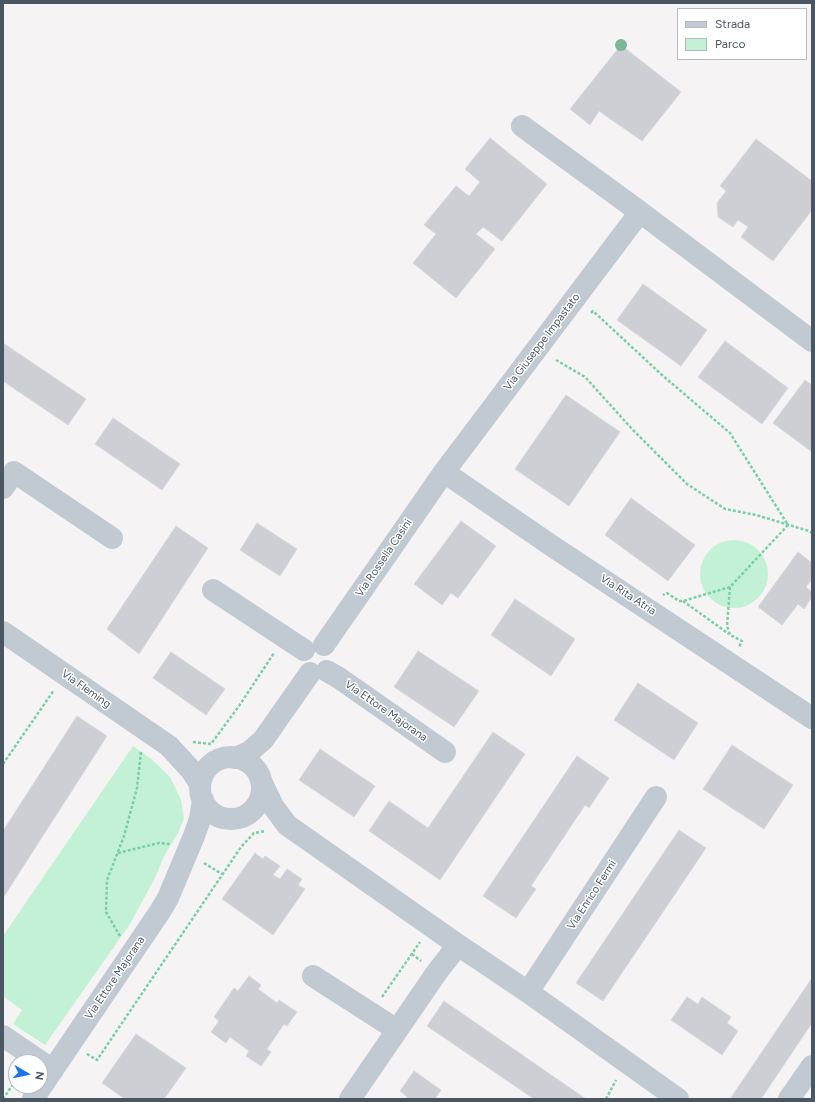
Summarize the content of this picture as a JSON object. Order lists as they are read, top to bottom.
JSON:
{
  "streets": {
    "street": [
      "Via Giuseppe Impastato",
      "Via Rossella Casini",
      "Via Rita Atria",
      "Via Fleming",
      "Via Ettore Majorana",
      "Via Enrico Fermi"
    ]
  },
  "crossings": [
    ["Via Giuseppe Impastato", "Via Rossella Casini"],
    ["Via Giuseppe Impastato", "Via Rita Atria"],
    ["Via Rossella Casini", "Via Rita Atria"],
    ["Via Fleming", "Via Ettore Majorana"]
  ],
  "legend": ["Strada", "Parco"],
  "north": "right"
}
